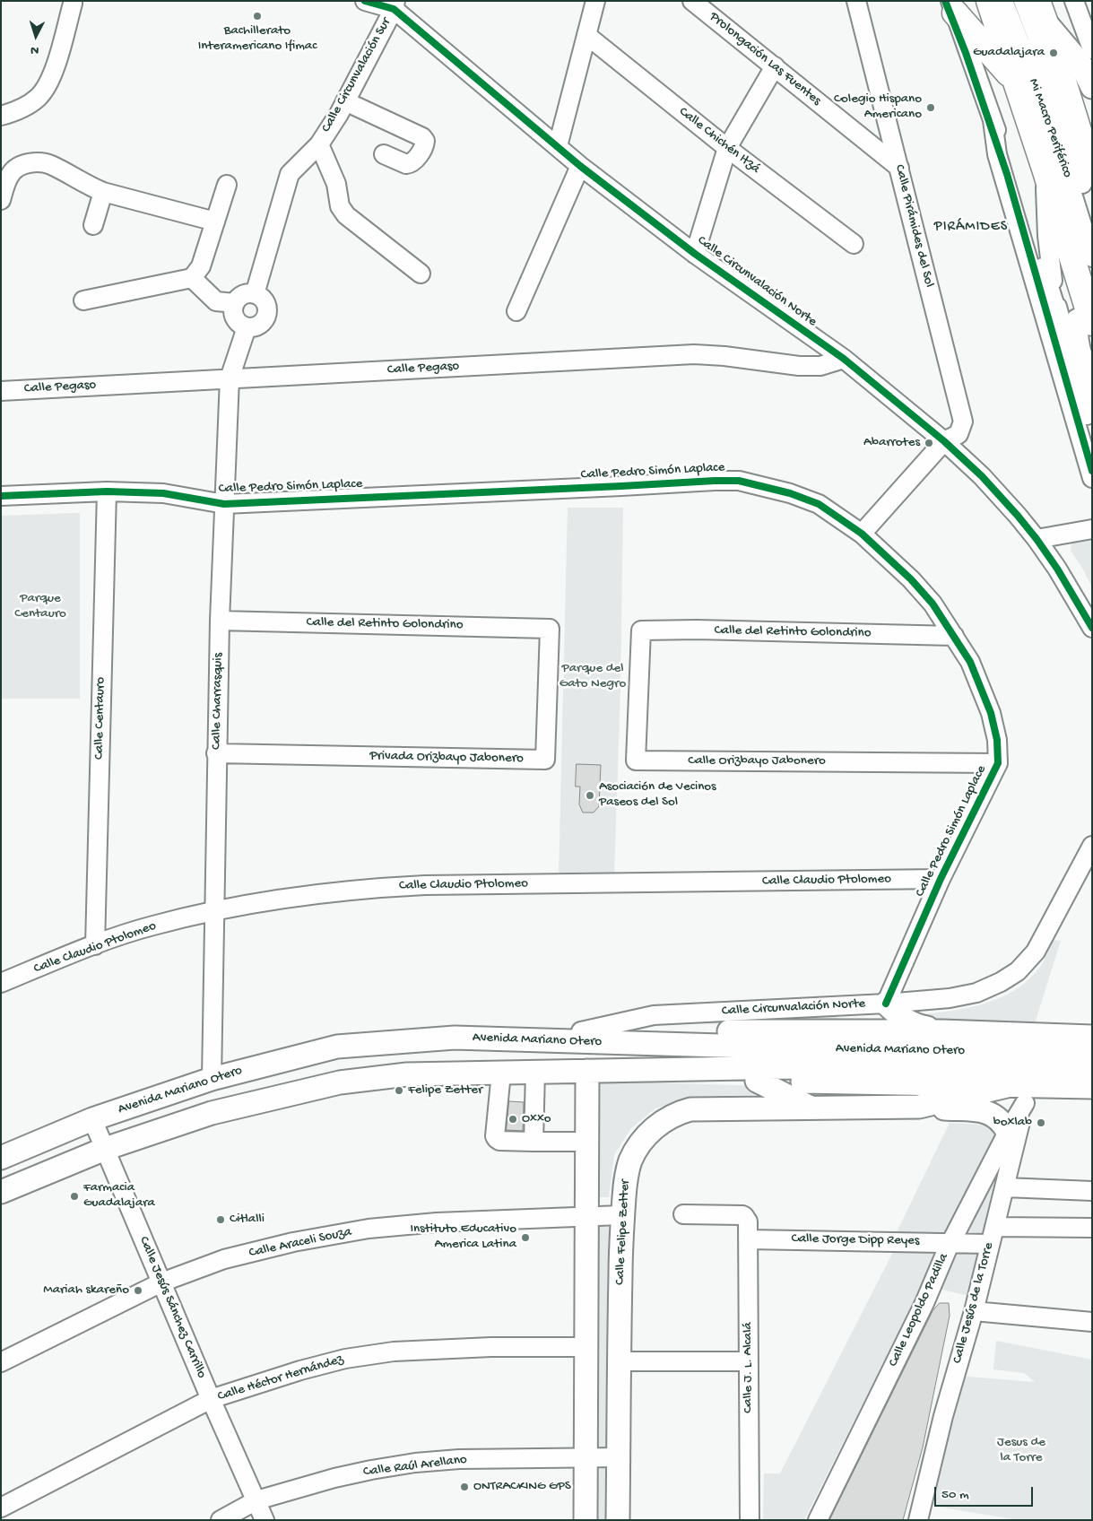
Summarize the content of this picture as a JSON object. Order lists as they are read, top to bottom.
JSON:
{
  "streets": {
    "main road": ["Avenida Mariano Otero", "Calle Felipe Zetter"],
    "street": [
      "Prolongación Las Fuentes",
      "Calle Circunvalación Sur",
      "Mi Macro Periférico",
      "Calle Chichén Itzá",
      "Calle Pirámides del Sol",
      "Calle Circunvalación Norte",
      "Calle Pegaso",
      "Calle Pedro Simón Laplace",
      "Calle del Retinto Golondrino",
      "Calle Charrasquis",
      "Calle Centauro",
      "Privada Orizbayo Jabonero",
      "Calle Orizbayo Jabonero",
      "Calle Claudio Ptolomeo",
      "Calle Jorge Dipp Reyes",
      "Calle Araceli Souza",
      "Calle Jesús de la Torre",
      "Calle Jesús Sánchez Carrillo",
      "Calle Leopoldo Padilla",
      "Calle J. L. Alcalá",
      "Calle Héctor Hernández",
      "Calle Raúl Arellano"
    ]
  },
  "crossings": [
    ["Prolongación Las Fuentes", "Calle Pirámides del Sol"],
    ["Calle Circunvalación Sur", "Calle Circunvalación Norte"],
    ["Calle Circunvalación Sur", "Calle Charrasquis"],
    ["Calle Pirámides del Sol", "Calle Circunvalación Norte"],
    ["Calle Pirámides del Sol", "Calle Pedro Simón Laplace"],
    ["Calle Circunvalación Norte", "Calle Pegaso"],
    ["Calle Circunvalación Norte", "Calle Pedro Simón Laplace"],
    ["Calle Pegaso", "Calle Charrasquis"],
    ["Calle Pedro Simón Laplace", "Calle del Retinto Golondrino"],
    ["Calle Pedro Simón Laplace", "Calle Charrasquis"],
    ["Calle Pedro Simón Laplace", "Calle Centauro"],
    ["Calle Pedro Simón Laplace", "Calle Orizbayo Jabonero"],
    ["Calle Pedro Simón Laplace", "Calle Claudio Ptolomeo"],
    ["Calle del Retinto Golondrino", "Calle Charrasquis"],
    ["Calle del Retinto Golondrino", "Privada Orizbayo Jabonero"],
    ["Calle del Retinto Golondrino", "Calle Orizbayo Jabonero"],
    ["Calle Charrasquis", "Privada Orizbayo Jabonero"],
    ["Calle Charrasquis", "Calle Claudio Ptolomeo"],
    ["Calle Charrasquis", "Avenida Mariano Otero"],
    ["Calle Centauro", "Calle Claudio Ptolomeo"],
    ["Avenida Mariano Otero", "Calle Jesús Sánchez Carrillo"],
    ["Calle Felipe Zetter", "Calle Araceli Souza"],
    ["Calle Felipe Zetter", "Calle Jesús de la Torre"],
    ["Calle Felipe Zetter", "Calle Leopoldo Padilla"],
    ["Calle Felipe Zetter", "Calle Raúl Arellano"],
    ["Calle Jorge Dipp Reyes", "Calle Jesús de la Torre"],
    ["Calle Jorge Dipp Reyes", "Calle Leopoldo Padilla"],
    ["Calle Jorge Dipp Reyes", "Calle J. L. Alcalá"],
    ["Calle Araceli Souza", "Calle Jesús Sánchez Carrillo"],
    ["Calle Jesús de la Torre", "Calle Leopoldo Padilla"],
    ["Calle Jesús Sánchez Carrillo", "Calle Héctor Hernández"],
    ["Calle Jesús Sánchez Carrillo", "Calle Raúl Arellano"]
  ],
  "districts": ["PIRÁMIDES"],
  "parks": ["Parque Centauro", "Parque del Gato Negro", "Jesus de la Torre"],
  "places": [
    "Bachillerato Interamericano Ifimac",
    "Guadalajara",
    "Colegio Hispano Americano",
    "Abarrotes",
    "Asociación de Vecinos Paseos del Sol",
    "Felipe Zetter",
    "Oxxo",
    "boxlab",
    "Farmacia Guadalajara",
    "Citlalli",
    "Instituto Educativo America Latina",
    "Mariah skareño",
    "ONTRACKING GPS"
  ],
  "scale_bar": "50 m",
  "north": "bottom"
}
